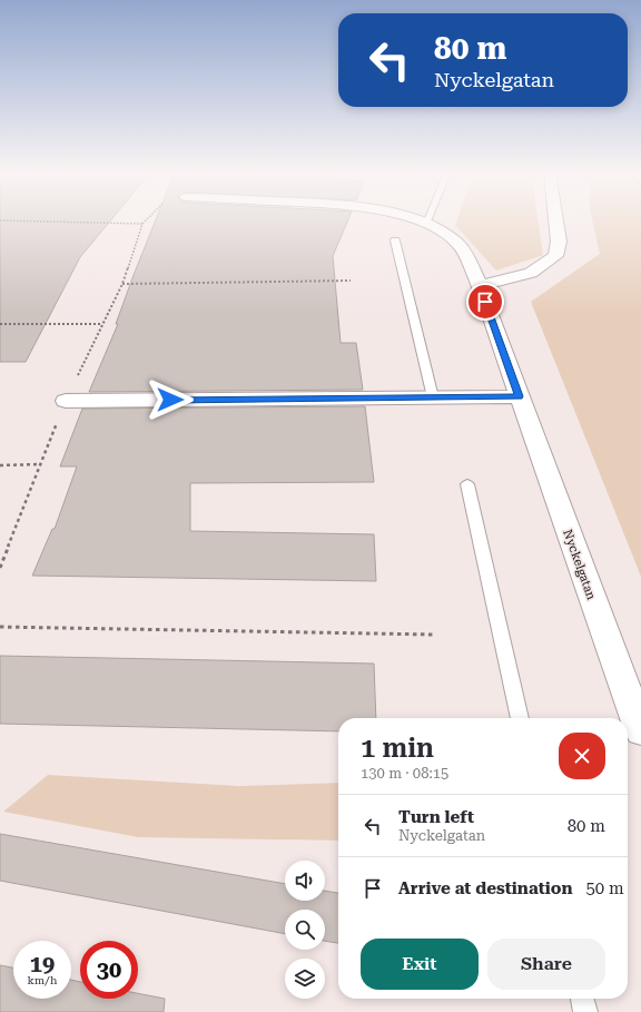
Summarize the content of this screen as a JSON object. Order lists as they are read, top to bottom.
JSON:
{
  "streets": {
    "street": ["Nyckelgatan"]
  },
  "page": {
    "turn": ["80 m", "Nyckelgatan"],
    "heading": ["1 min", "130 m · 08:15"],
    "list": [
      {
        "name": "Turn left",
        "note": "Nyckelgatan",
        "value": "80 m"
      },
      {
        "name": "Arrive at destination",
        "value": "50 m"
      }
    ],
    "buttons": ["Exit", "Share"],
    "speed": "19 km/h",
    "limit": "30"
  }
}
